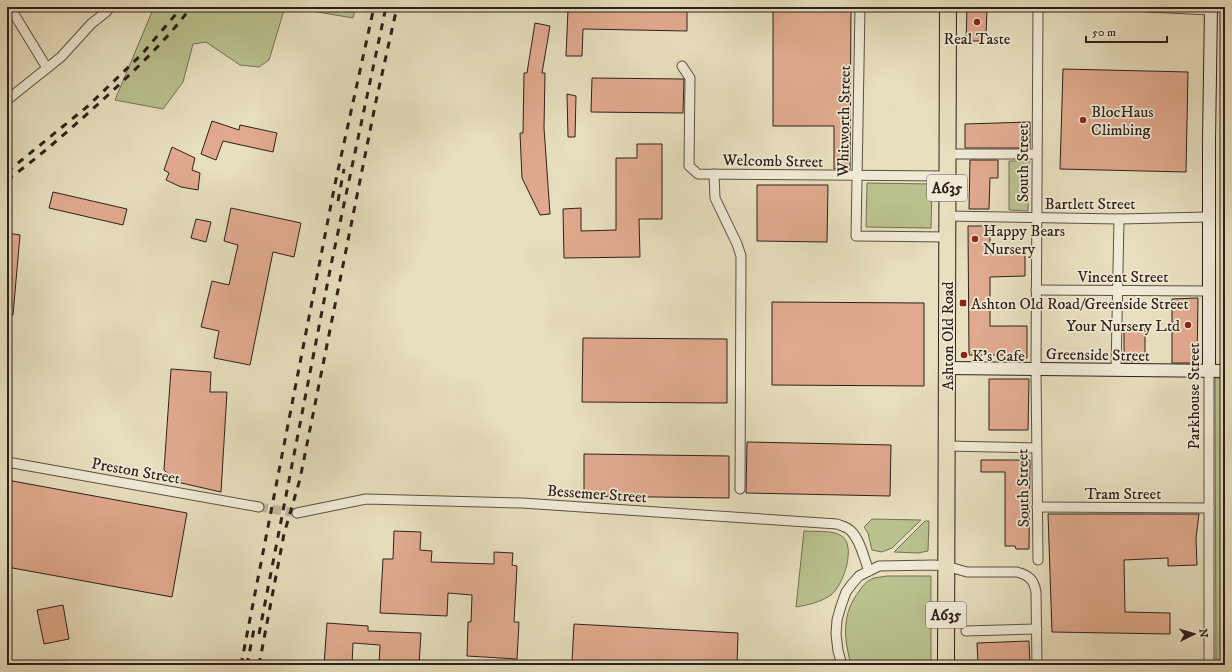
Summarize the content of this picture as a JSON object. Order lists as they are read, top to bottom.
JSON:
{
  "streets": {
    "highway": ["A635", "Ashton Old Road"],
    "street": [
      "Whitworth Street",
      "Welcomb Street",
      "South Street",
      "Bartlett Street",
      "Vincent Street",
      "Greenside Street",
      "Parkhouse Street",
      "Preston Street",
      "Bessemer Street",
      "Tram Street"
    ]
  },
  "crossings": [
    ["Whitworth Street", "Welcomb Street"],
    ["Whitworth Street", "Ashton Old Road"],
    ["Welcomb Street", "Ashton Old Road"],
    ["South Street", "Bartlett Street"],
    ["South Street", "Vincent Street"],
    ["South Street", "Greenside Street"],
    ["South Street", "Tram Street"],
    ["Bartlett Street", "Ashton Old Road"],
    ["Bartlett Street", "Parkhouse Street"],
    ["Vincent Street", "Parkhouse Street"],
    ["Ashton Old Road", "Greenside Street"],
    ["Greenside Street", "Parkhouse Street"],
    ["Parkhouse Street", "Tram Street"]
  ],
  "places": {
    "other": [
      "Real Taste",
      "BlocHaus Climbing",
      "Happy Bears Nursery",
      "Your Nursery Ltd",
      "K's Cafe"
    ],
    "transit": ["Ashton Old Road/Greenside Street"]
  },
  "scale_bar": "50 m",
  "north": "right"
}
